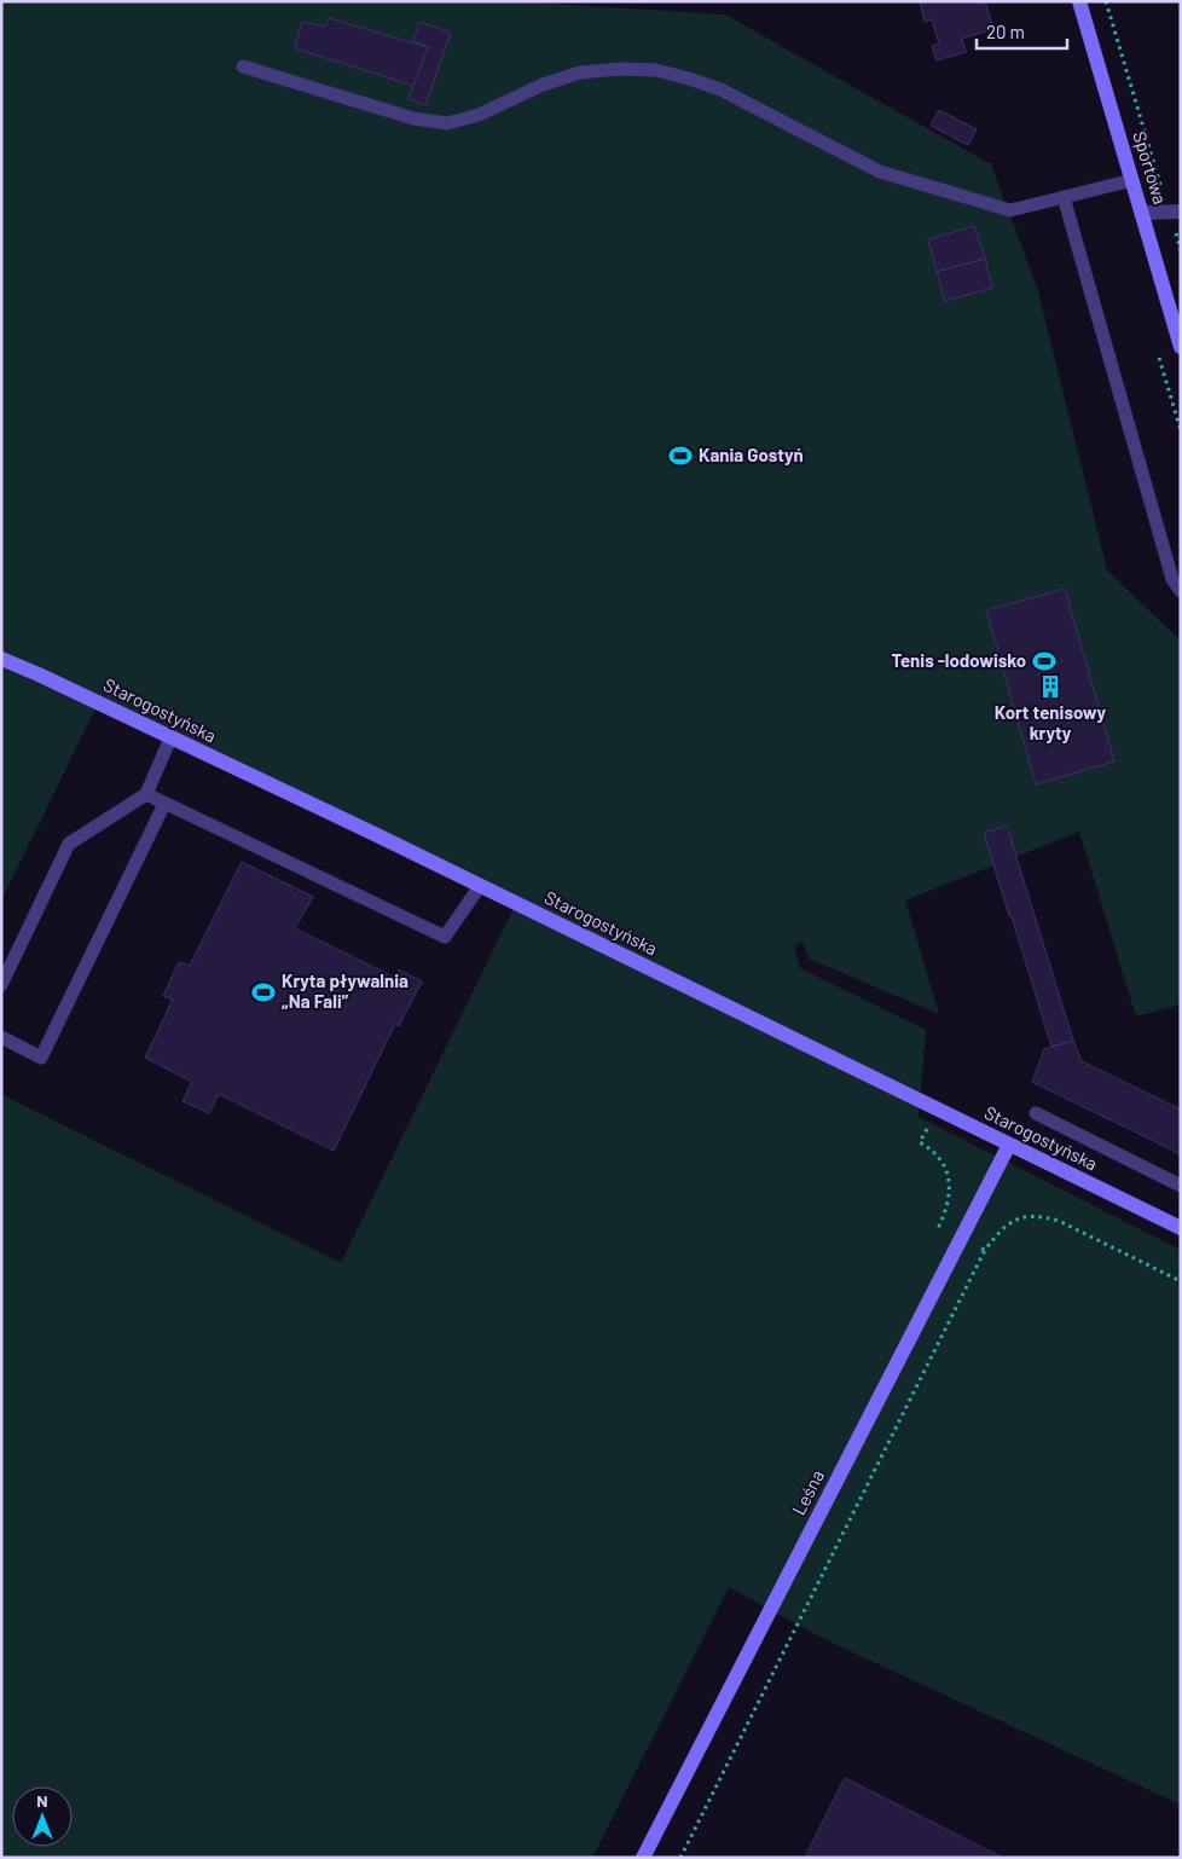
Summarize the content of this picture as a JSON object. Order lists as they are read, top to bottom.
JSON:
{
  "streets": {
    "street": ["Sportowa", "Starogostyńska", "Leśna"]
  },
  "crossings": [
    ["Starogostyńska", "Leśna"]
  ],
  "places": {
    "sports": ["Kania Gostyń", "Tenis -lodowisko", "Kryta pływalnia „Na Fali”"],
    "building": ["Kort tenisowy kryty"]
  },
  "scale_bar": "20 m",
  "north": "top"
}
